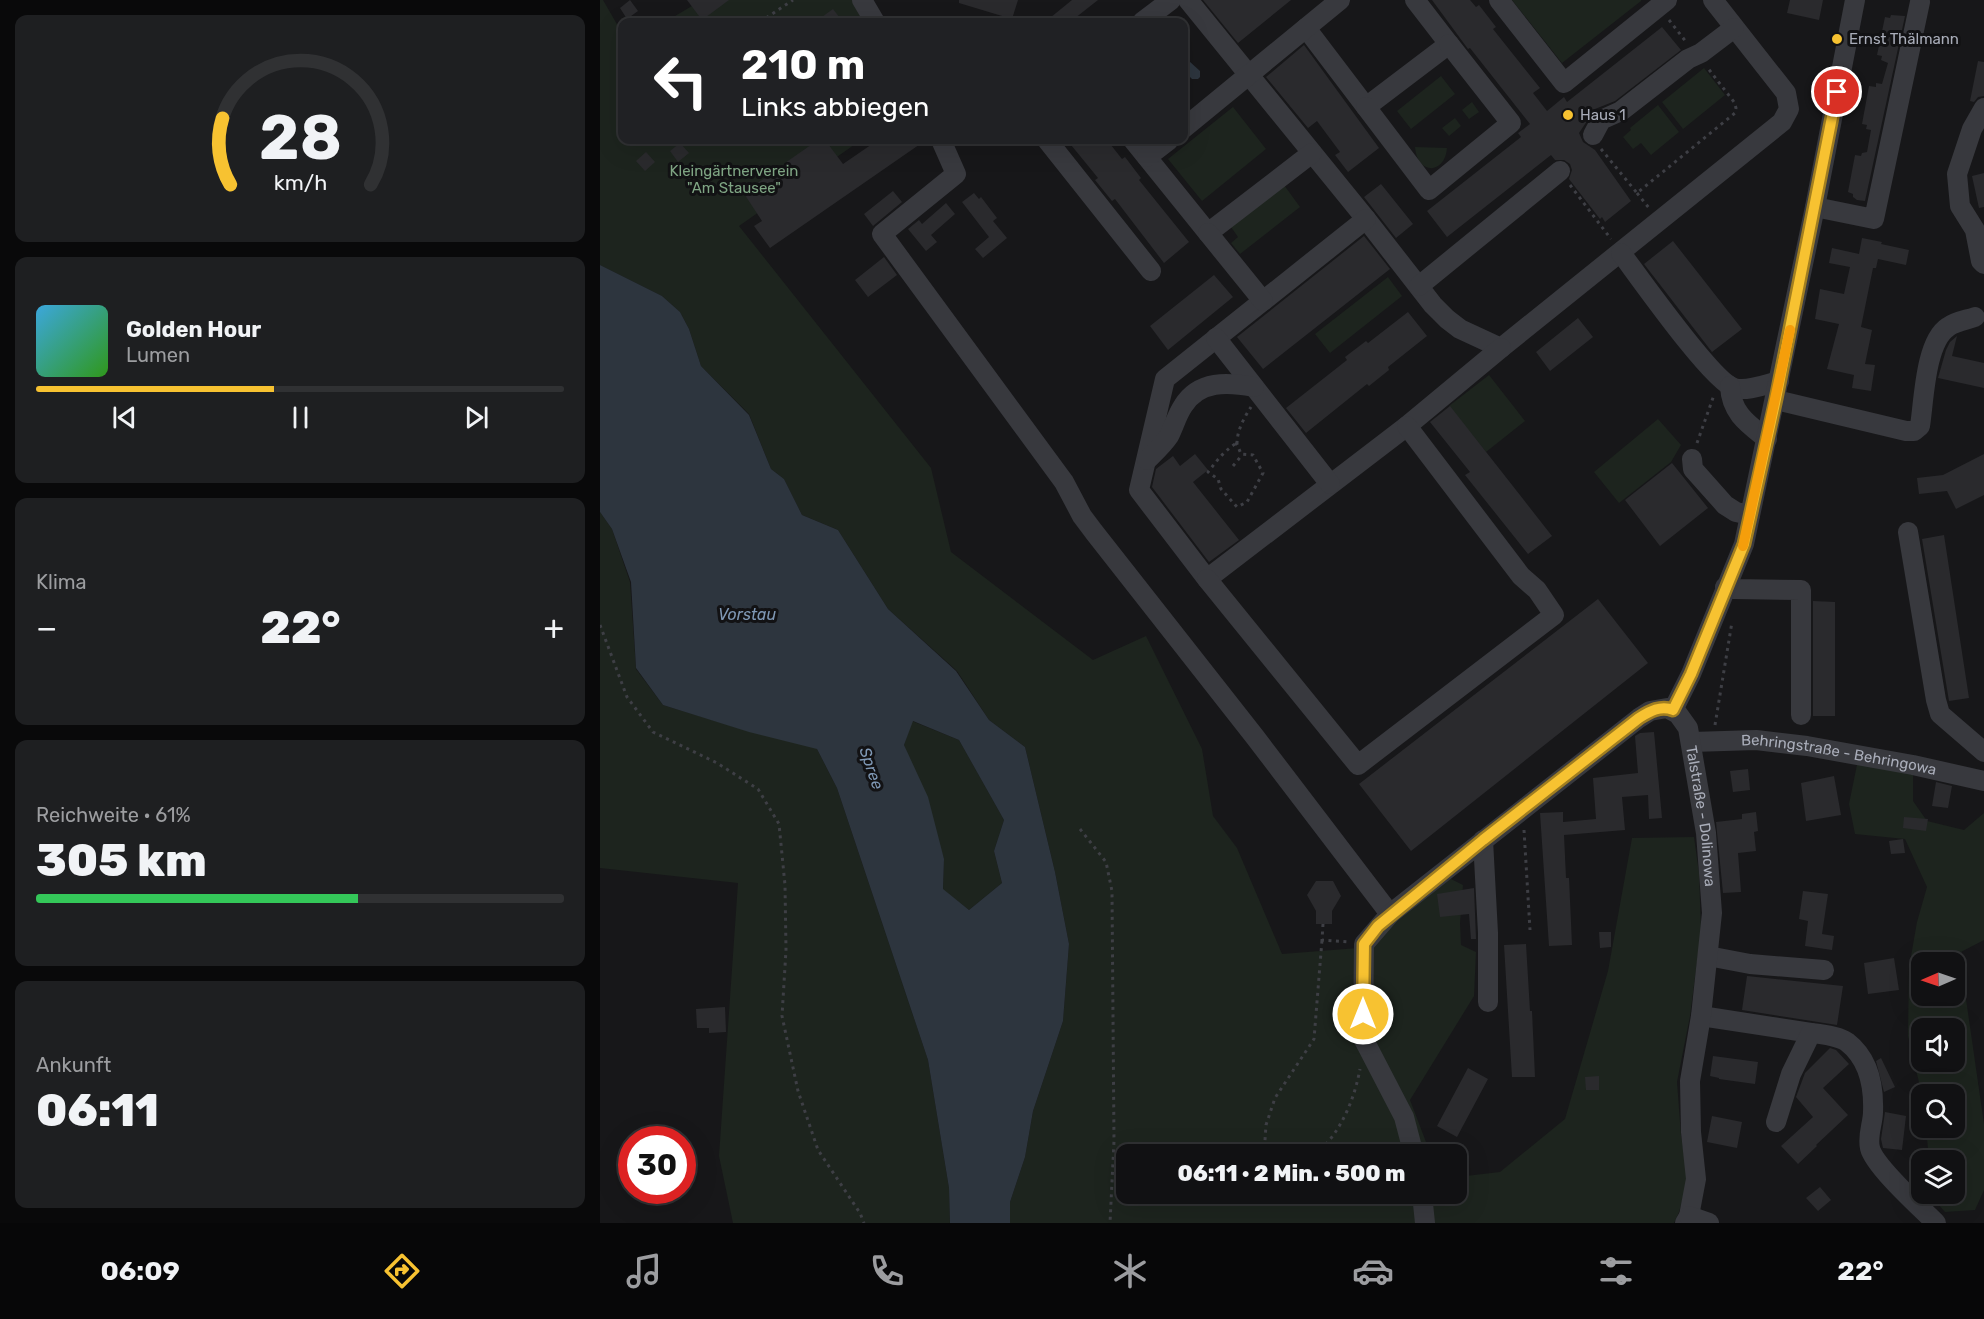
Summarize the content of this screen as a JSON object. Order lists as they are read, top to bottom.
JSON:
{
  "streets": {
    "street": ["Behringstraße - Behringowa", "Talstraße - Dolinowa"]
  },
  "crossings": [
    ["Behringstraße - Behringowa", "Talstraße - Dolinowa"]
  ],
  "water": ["Vorstau", "Spree"],
  "parks": ["Kleingärtnerverein \"Am Stausee\""],
  "places": ["Ernst Thälmann", "Haus 1"],
  "north": "left",
  "page": {
    "turn": ["210 m", "Links abbiegen"],
    "song": ["Golden Hour", "Lumen"],
    "tile": [
      "Klima",
      ["Reichweite · 61%", "305 km"],
      ["Ankunft", "06:11"]
    ],
    "heat": ["−", "22°", "+"],
    "limit": "30",
    "trip": "06:11 · 2 Min. · 500 m",
    "tabs": ["06:09", "22°"],
    "gauge": ["28", "km/h"]
  }
}
